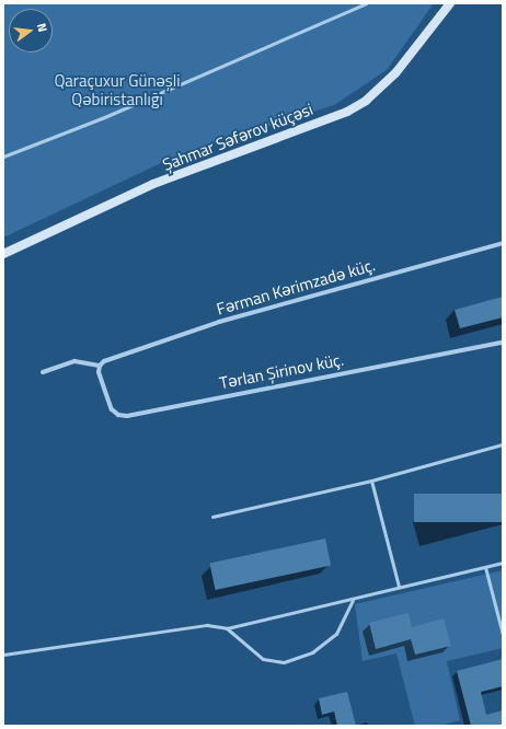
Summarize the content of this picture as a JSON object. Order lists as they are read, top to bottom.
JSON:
{
  "streets": {
    "main road": ["Şahmar Səfərov küçəsi"],
    "street": ["Fərman Kərimzadə küç.", "Tərlan Şirinov küç."]
  },
  "crossings": [
    ["Fərman Kərimzadə küç.", "Tərlan Şirinov küç."]
  ],
  "parks": ["Qaraçuxur Günəşli Qəbiristanlığı"],
  "north": "right"
}
